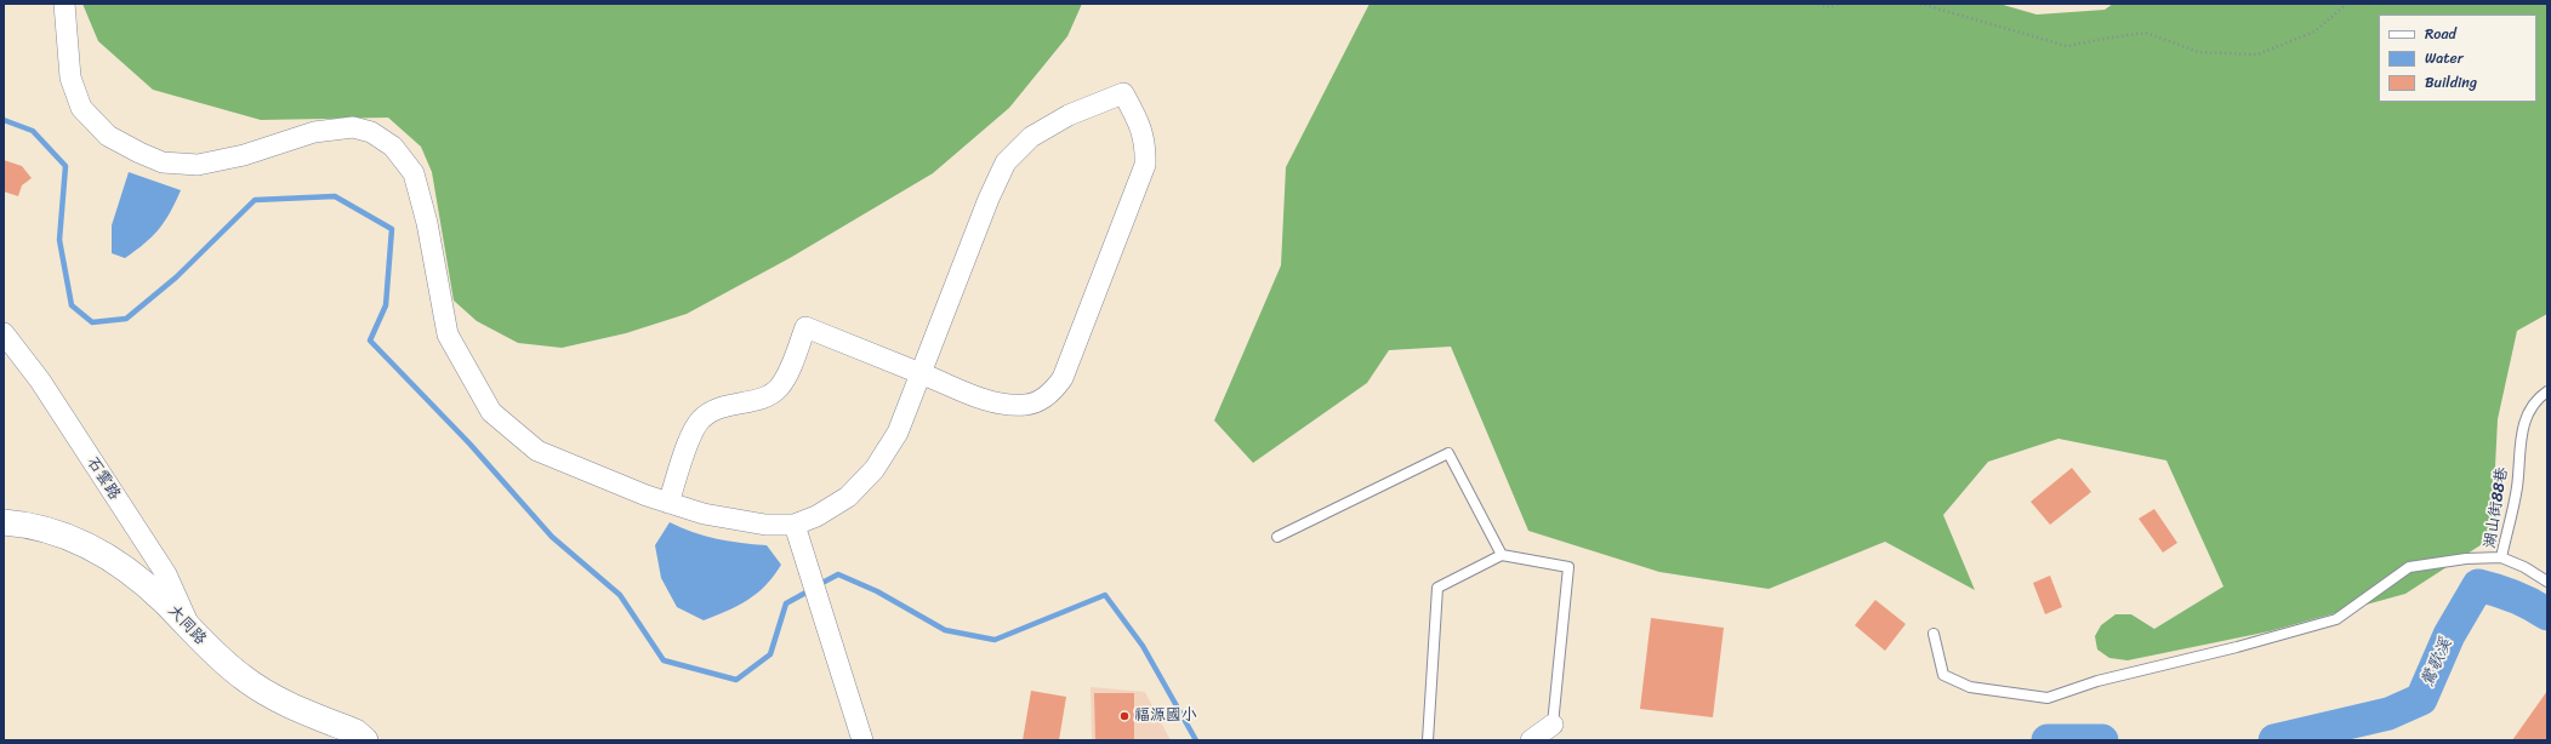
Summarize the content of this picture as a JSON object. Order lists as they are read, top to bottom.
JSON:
{
  "streets": {
    "street": ["石雲路", "大同路"],
    "lane": ["湖山街88巷"]
  },
  "crossings": [
    ["石雲路", "大同路"]
  ],
  "water": ["鶯歌溪"],
  "places": ["福源國小"],
  "legend": ["Road", "Water", "Building"]
}
